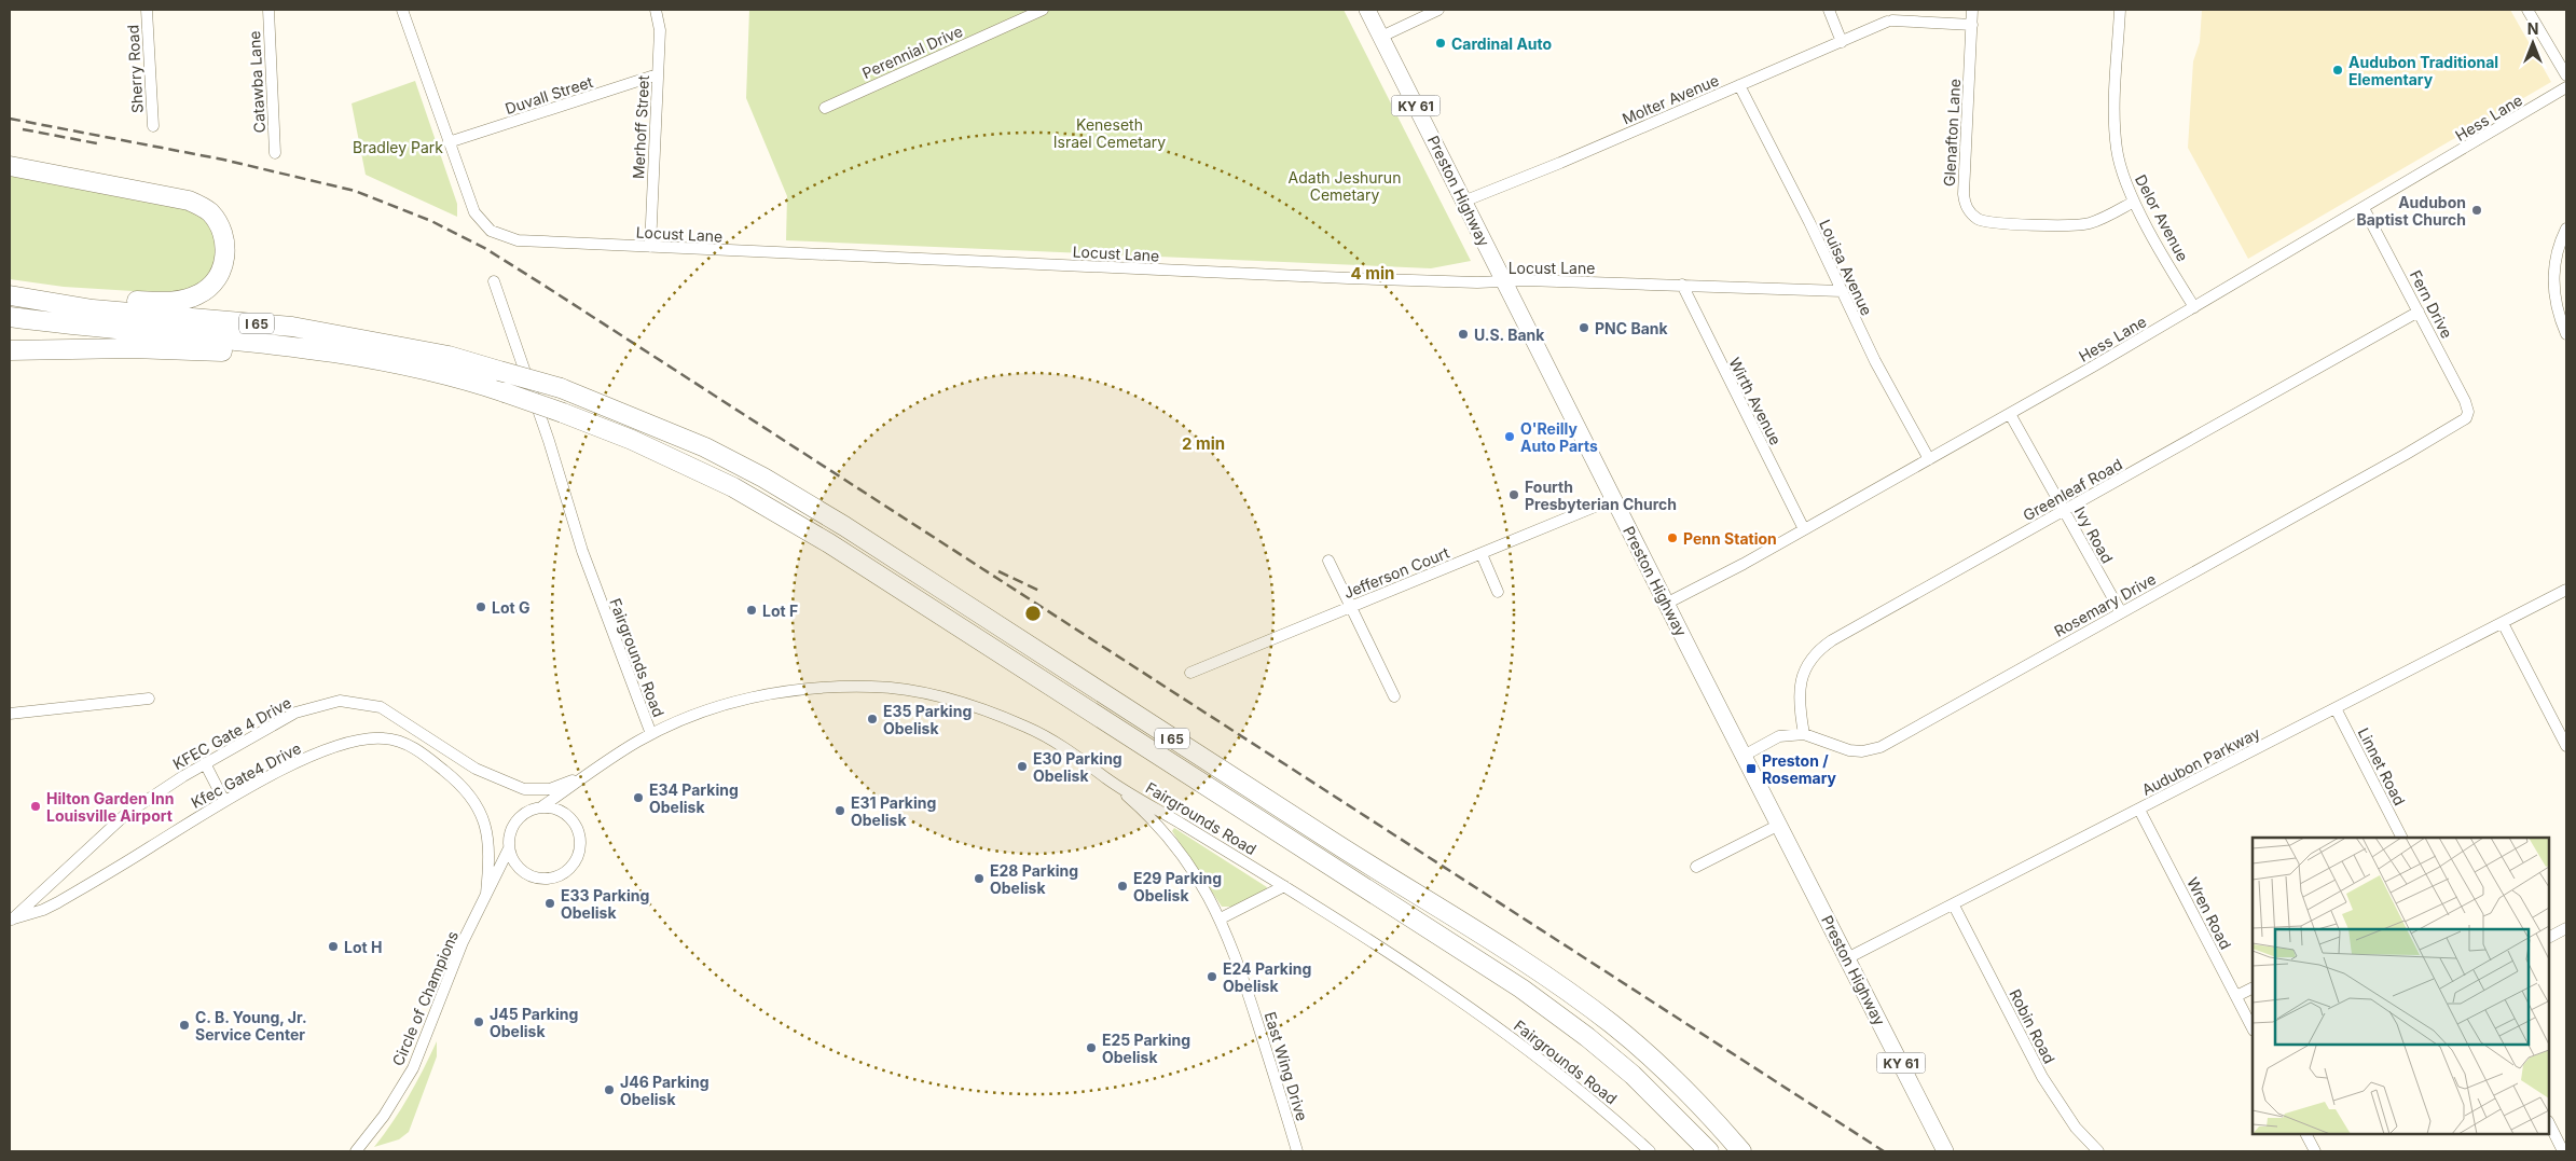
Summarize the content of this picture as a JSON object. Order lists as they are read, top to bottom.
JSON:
{
  "streets": {
    "highway": ["I 65"],
    "main road": ["KY 61", "Preston Highway"],
    "street": [
      "Perennial Drive",
      "Sherry Road",
      "Catawba Lane",
      "Duvall Street",
      "Molter Avenue",
      "Hess Lane",
      "Merhoff Street",
      "Glenafton Lane",
      "Delor Avenue",
      "Locust Lane",
      "Louisa Avenue",
      "Fern Drive",
      "Wirth Avenue",
      "Greenleaf Road",
      "Ivy Road",
      "Jefferson Court",
      "Rosemary Drive",
      "Fairgrounds Road",
      "KFEC Gate 4 Drive",
      "Audubon Parkway",
      "Linnet Road",
      "Kfec Gate4 Drive",
      "Wren Road",
      "Circle of Champions",
      "Robin Road",
      "East Wing Drive"
    ]
  },
  "crossings": [
    ["Duvall Street", "Merhoff Street"],
    ["Duvall Street", "Locust Lane"],
    ["Molter Avenue", "Glenafton Lane"],
    ["Molter Avenue", "Preston Highway"],
    ["Molter Avenue", "Louisa Avenue"],
    ["Hess Lane", "Preston Highway"],
    ["Hess Lane", "Delor Avenue"],
    ["Hess Lane", "Louisa Avenue"],
    ["Hess Lane", "Fern Drive"],
    ["Hess Lane", "Wirth Avenue"],
    ["Hess Lane", "Ivy Road"],
    ["Merhoff Street", "Locust Lane"],
    ["Glenafton Lane", "Delor Avenue"],
    ["Preston Highway", "Locust Lane"],
    ["Preston Highway", "Jefferson Court"],
    ["Preston Highway", "Rosemary Drive"],
    ["Preston Highway", "Audubon Parkway"],
    ["Locust Lane", "Louisa Avenue"],
    ["Locust Lane", "Wirth Avenue"],
    ["Fern Drive", "Greenleaf Road"],
    ["Fern Drive", "Rosemary Drive"],
    ["Greenleaf Road", "Ivy Road"],
    ["Greenleaf Road", "Rosemary Drive"],
    ["Ivy Road", "Rosemary Drive"],
    ["Fairgrounds Road", "East Wing Drive"],
    ["KFEC Gate 4 Drive", "Kfec Gate4 Drive"],
    ["Audubon Parkway", "Linnet Road"],
    ["Audubon Parkway", "Wren Road"],
    ["Audubon Parkway", "Robin Road"],
    ["Kfec Gate4 Drive", "Circle of Champions"]
  ],
  "parks": ["Keneseth Israel Cemetary", "Bradley Park", "Adath Jeshurun Cemetary"],
  "places": {
    "other": [
      "Cardinal Auto",
      "Audubon Traditional Elementary",
      "Audubon Baptist Church",
      "PNC Bank",
      "U.S. Bank",
      "O'Reilly Auto Parts",
      "Fourth Presbyterian Church",
      "Penn Station",
      "Lot G",
      "Lot F",
      "E35 Parking Obelisk",
      "E30 Parking Obelisk",
      "E34 Parking Obelisk",
      "Hilton Garden Inn Louisville Airport",
      "E31 Parking Obelisk",
      "E28 Parking Obelisk",
      "E29 Parking Obelisk",
      "E33 Parking Obelisk",
      "Lot H",
      "E24 Parking Obelisk",
      "J45 Parking Obelisk",
      "C. B. Young, Jr. Service Center",
      "E25 Parking Obelisk",
      "J46 Parking Obelisk"
    ],
    "transit": ["Preston / Rosemary"]
  },
  "north": "top",
  "rings": ["4 min", "2 min"]
}
